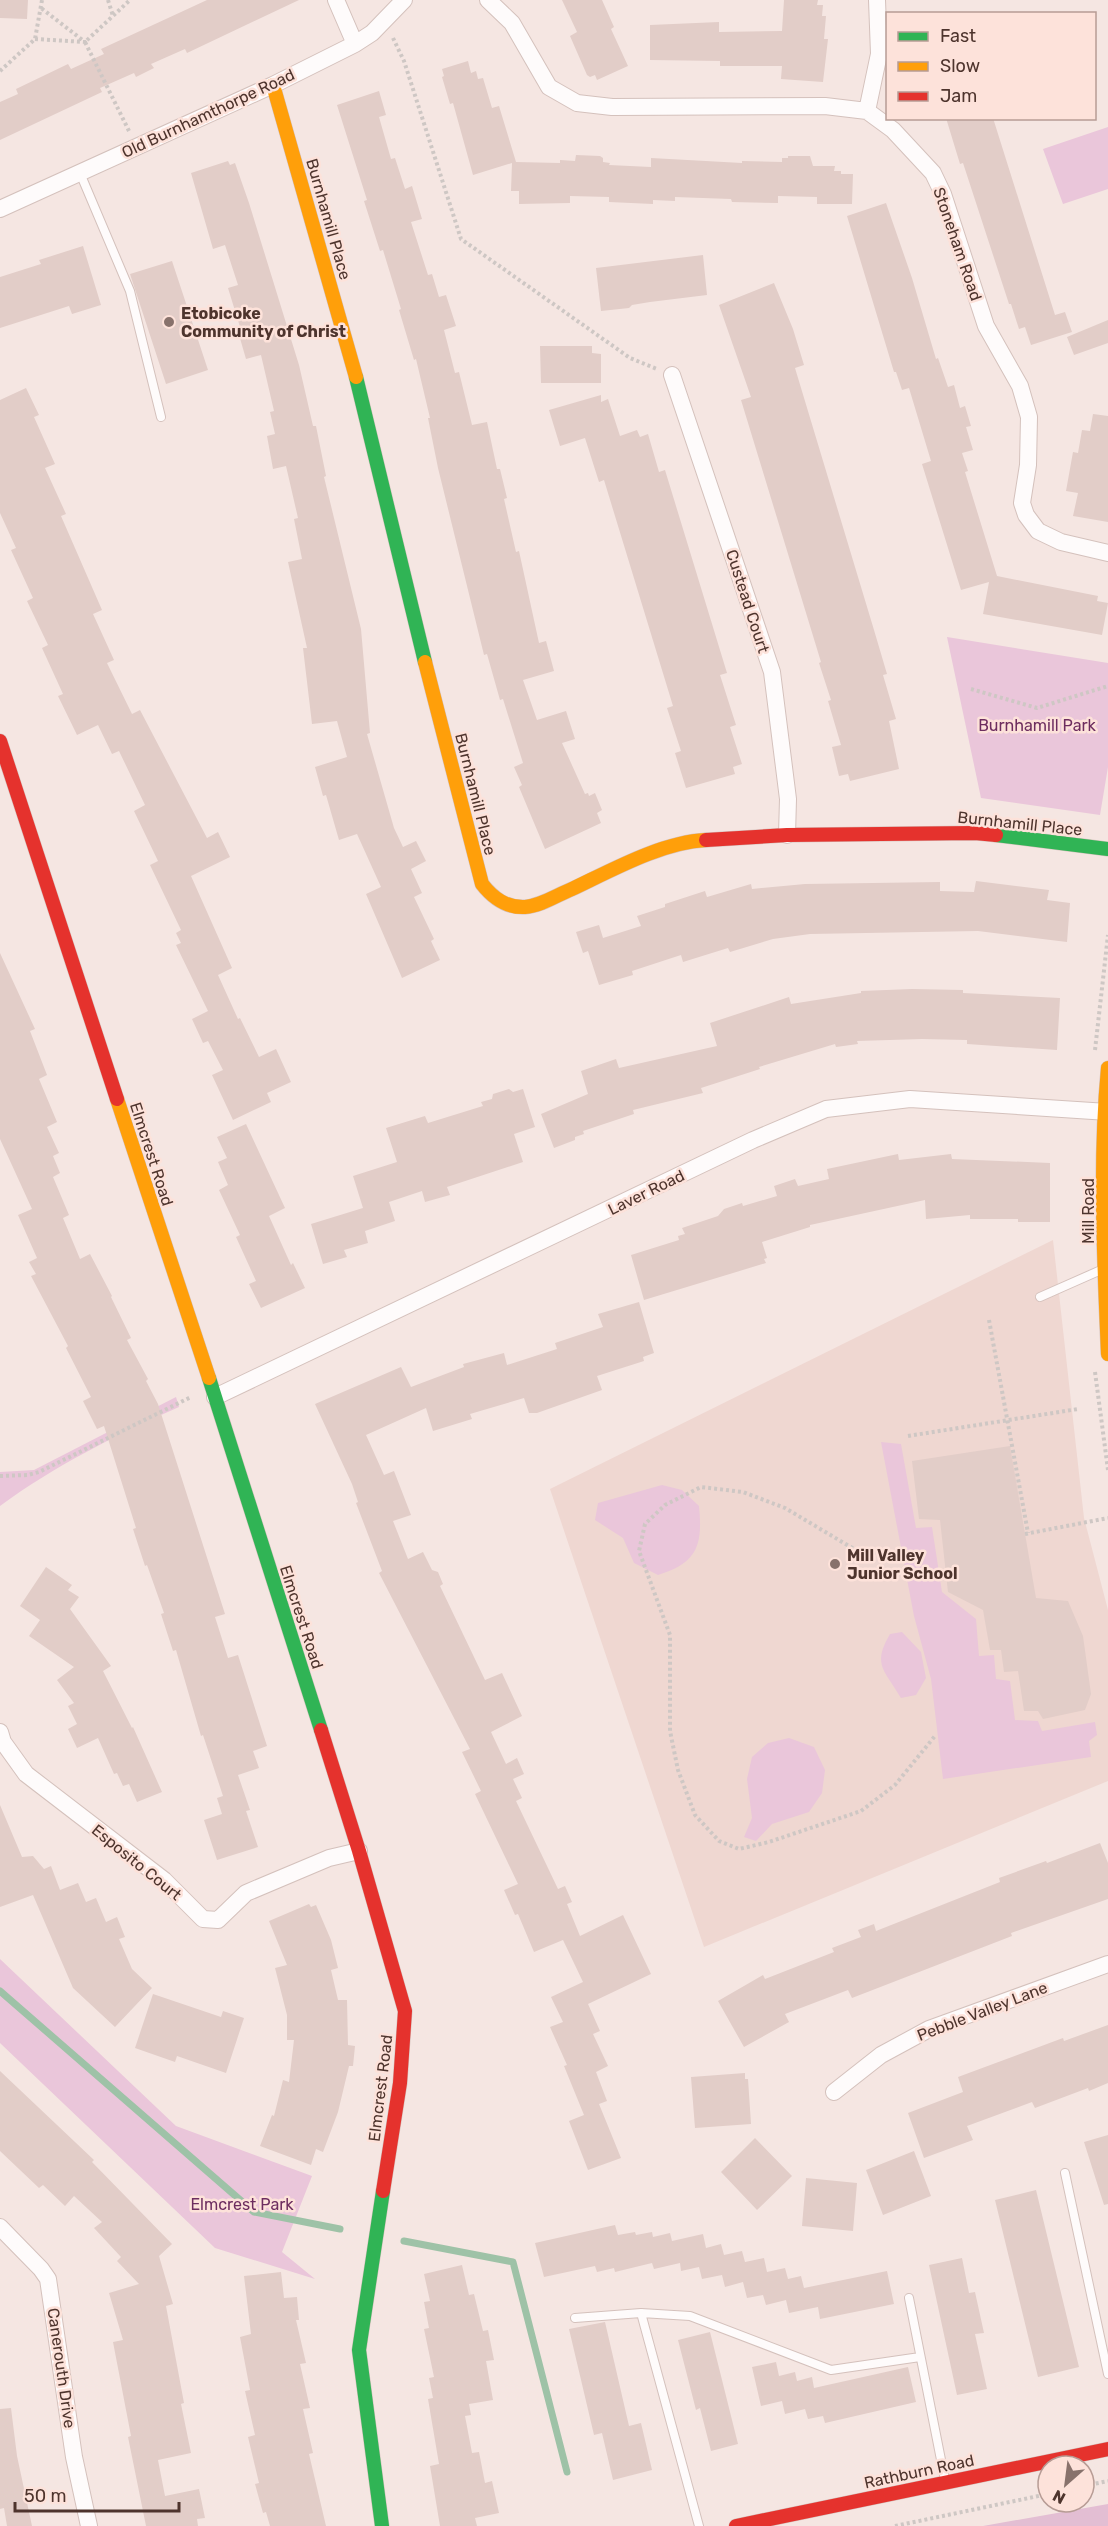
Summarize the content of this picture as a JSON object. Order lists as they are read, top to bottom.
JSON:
{
  "streets": {
    "street": [
      "Old Burnhamthorpe Road",
      "Burnhamill Place",
      "Stoneham Road",
      "Custead Court",
      "Elmcrest Road",
      "Laver Road",
      "Mill Road",
      "Esposito Court",
      "Pebble Valley Lane",
      "Canerouth Drive",
      "Rathburn Road"
    ]
  },
  "crossings": [
    ["Old Burnhamthorpe Road", "Burnhamill Place"],
    ["Burnhamill Place", "Custead Court"],
    ["Elmcrest Road", "Laver Road"],
    ["Elmcrest Road", "Esposito Court"],
    ["Laver Road", "Mill Road"]
  ],
  "parks": ["Burnhamill Park", "Elmcrest Park"],
  "places": ["Etobicoke Community of Christ", "Mill Valley Junior School"],
  "legend": ["Fast", "Slow", "Jam"],
  "scale_bar": "50 m",
  "north": "bottom left"
}
